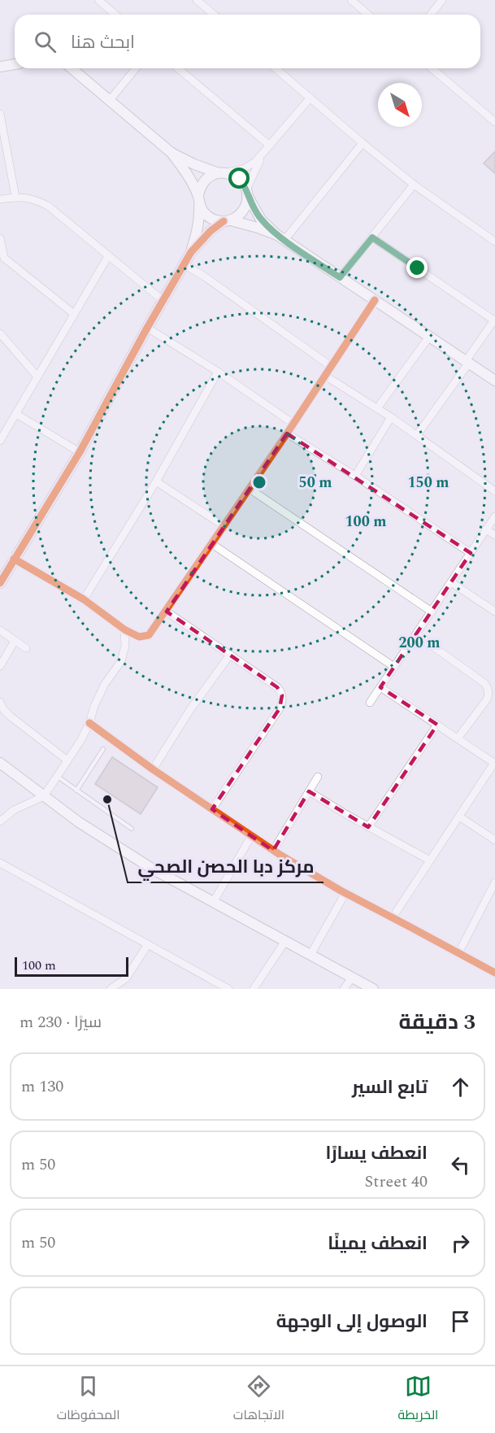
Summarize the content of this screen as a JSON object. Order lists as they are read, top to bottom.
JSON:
{
  "places": ["مركز دبا الحصن الصحي"],
  "scale_bar": "100 m",
  "north": "bottom right",
  "page": {
    "search": "ابحث هنا",
    "scale": "100 m",
    "heading": ["3 دقيقة", "سيرًا · 230 m"],
    "list": [
      ["تابع السير", "130 m"],
      ["انعطف يسارًا", "Street 40", "50 m"],
      ["انعطف يمينًا", "50 m"],
      "الوصول إلى الوجهة"
    ],
    "nav": ["الخريطة", "الاتجاهات", "المحفوظات"]
  },
  "rings": [
    "50 m",
    "150 m",
    "100 m",
    "200 m"
  ]
}
